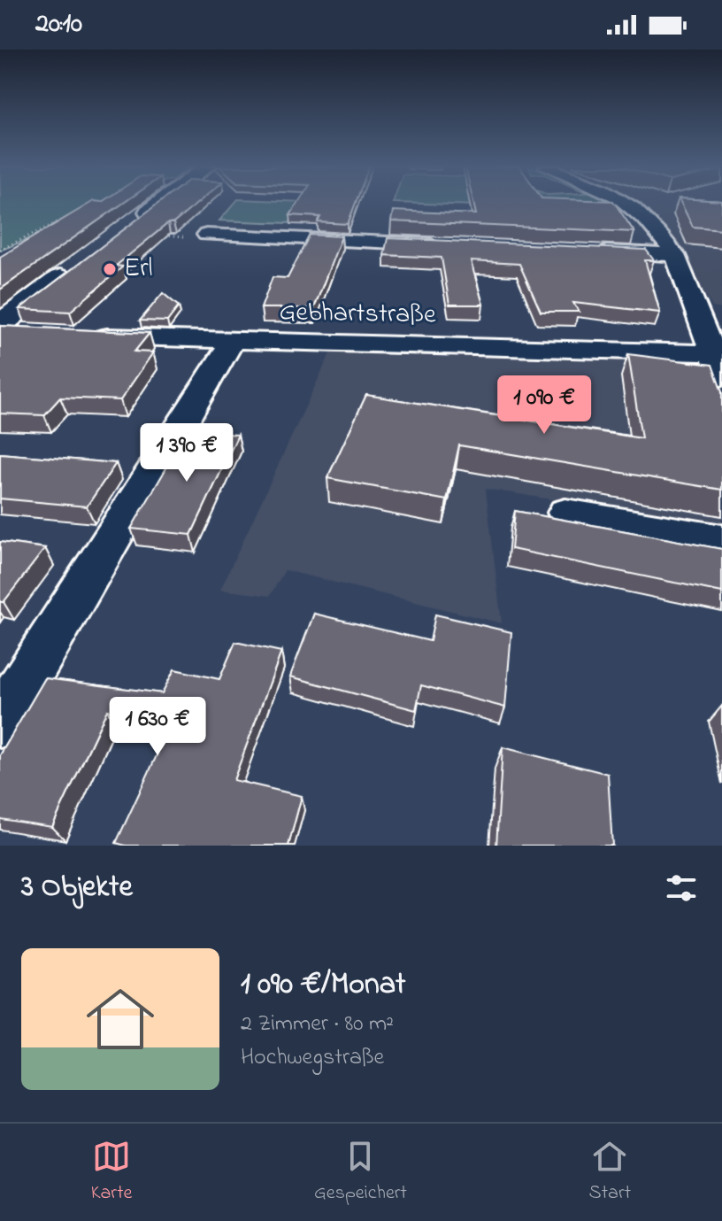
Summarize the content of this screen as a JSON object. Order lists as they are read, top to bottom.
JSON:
{
  "streets": {
    "street": ["Gebhartstraße"]
  },
  "places": ["Erl"],
  "page": {
    "status": "20:10",
    "price": ["1 090 €", "1 390 €", "1 630 €"],
    "heading": "3 Objekte",
    "list": [
      {
        "name": "1 090 €/Monat",
        "note": "2 Zimmer · 80 m² · Hochwegstraße"
      }
    ],
    "tabs": ["Karte", "Gespeichert", "Start"]
  }
}
